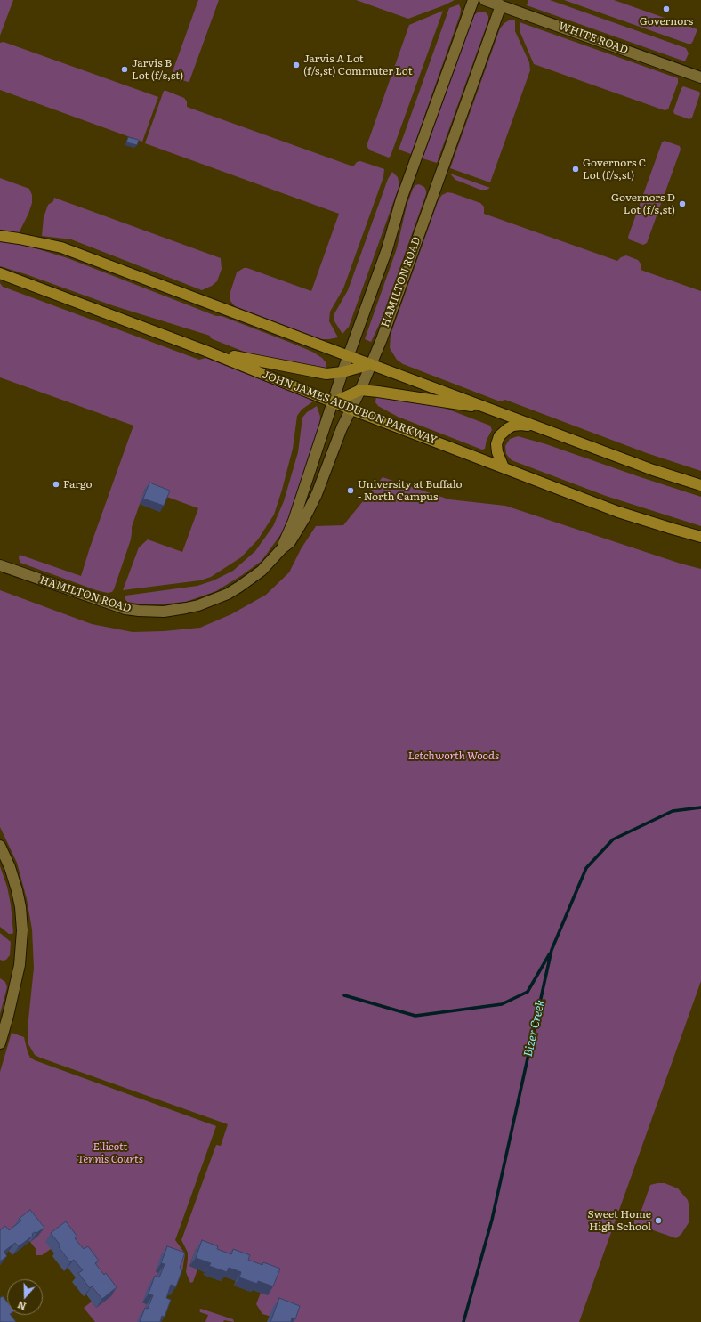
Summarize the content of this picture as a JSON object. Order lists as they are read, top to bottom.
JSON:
{
  "streets": {
    "main road": ["JOHN JAMES AUDUBON PARKWAY"],
    "street": ["WHITE ROAD", "HAMILTON ROAD"]
  },
  "crossings": [
    ["WHITE ROAD", "HAMILTON ROAD"],
    ["HAMILTON ROAD", "JOHN JAMES AUDUBON PARKWAY"]
  ],
  "water": ["Bizer Creek"],
  "parks": ["Letchworth Woods", "Ellicott Tennis Courts"],
  "places": [
    "Governors",
    "Jarvis A Lot (f/s,st) Commuter Lot",
    "Jarvis B Lot (f/s,st)",
    "Governors C Lot (f/s,st)",
    "Governors D Lot (f/s,st)",
    "Fargo",
    "University at Buffalo - North Campus",
    "Sweet Home High School"
  ],
  "north": "bottom"
}
